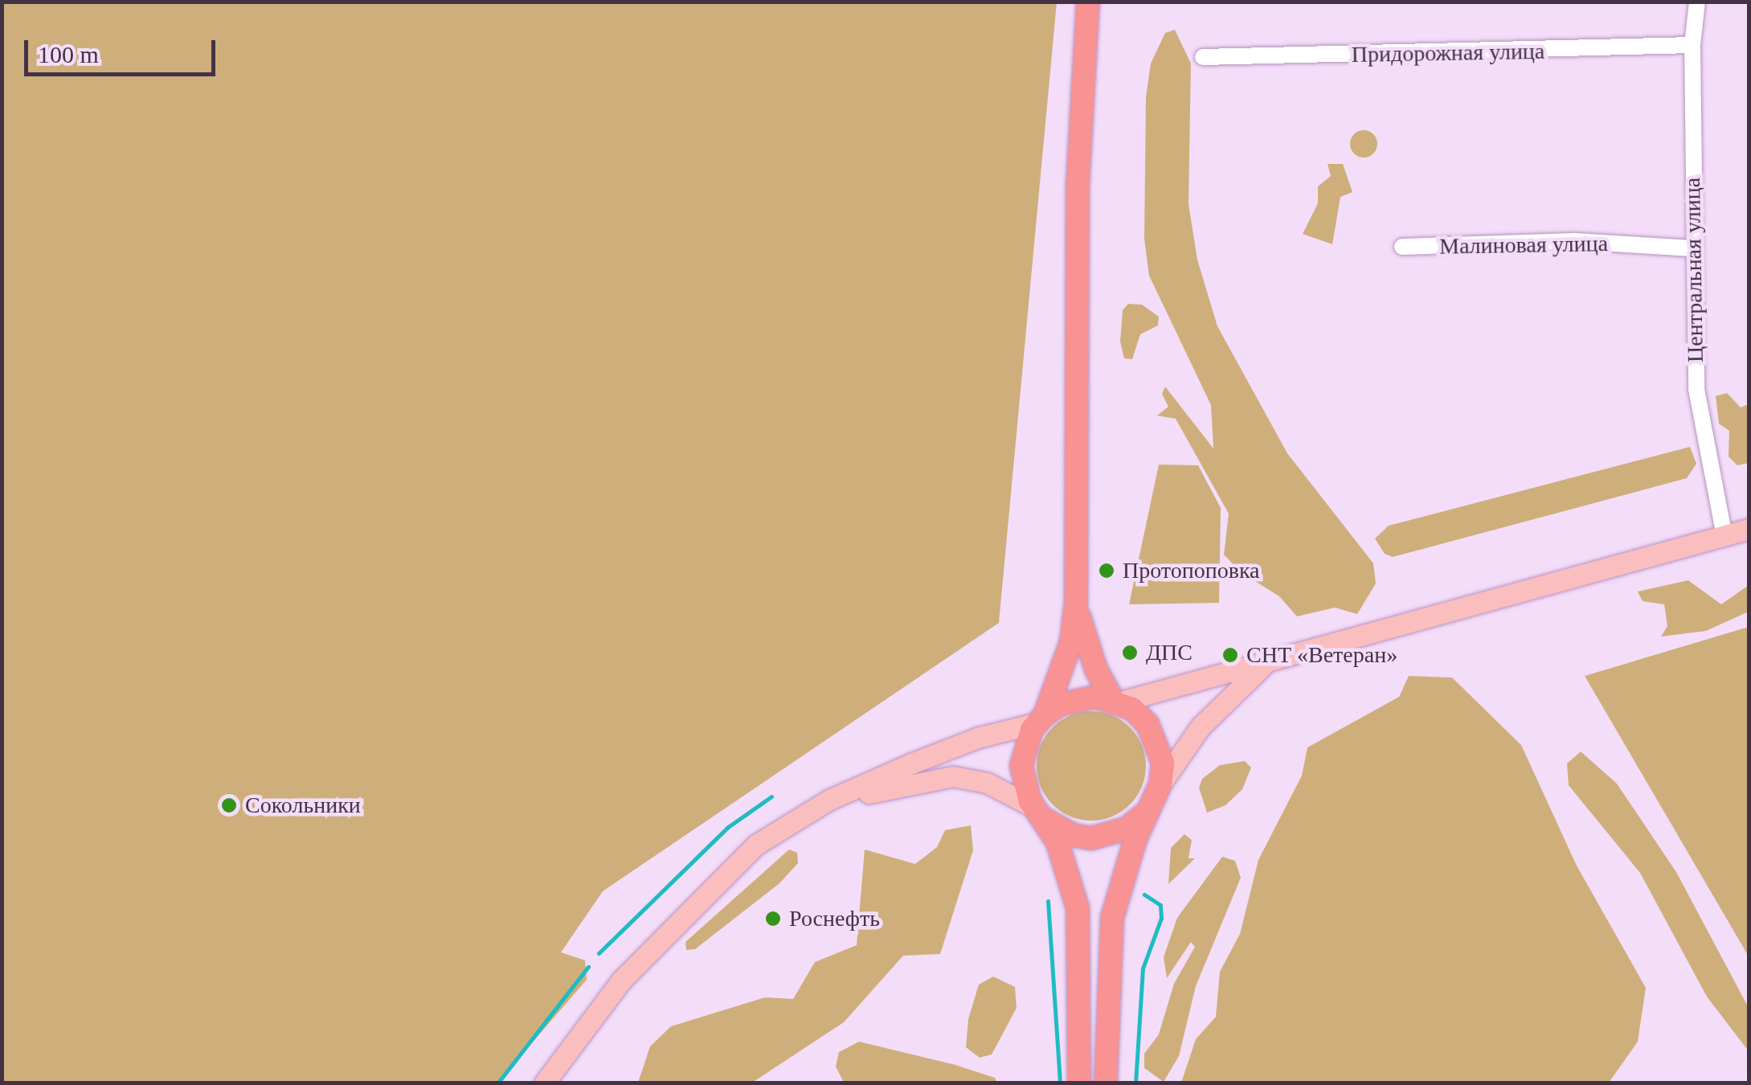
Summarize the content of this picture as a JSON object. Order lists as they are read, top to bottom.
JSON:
{
  "streets": {
    "street": ["Придорожная улица", "Малиновая улица", "Центральная улица"]
  },
  "crossings": [
    ["Придорожная улица", "Центральная улица"],
    ["Малиновая улица", "Центральная улица"]
  ],
  "places": [
    "Протопоповка",
    "ДПС",
    "СНТ «Ветеран»",
    "Сокольники",
    "Роснефть"
  ],
  "scale_bar": "100 m"
}
